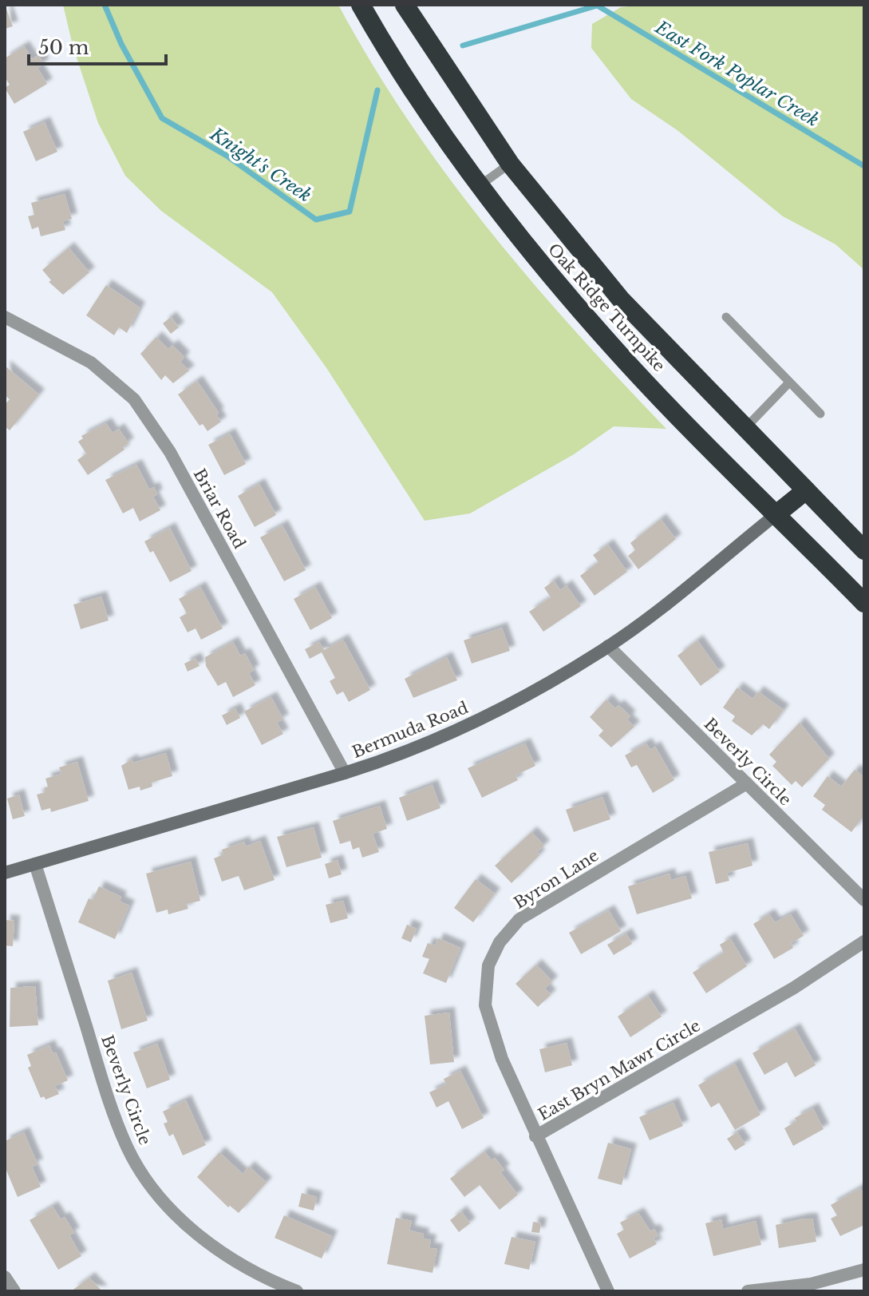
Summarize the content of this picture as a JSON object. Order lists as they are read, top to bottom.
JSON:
{
  "streets": {
    "highway": ["Oak Ridge Turnpike"],
    "street": [
      "Briar Road",
      "Bermuda Road",
      "Beverly Circle",
      "Byron Lane",
      "East Bryn Mawr Circle"
    ]
  },
  "crossings": [
    ["Oak Ridge Turnpike", "Bermuda Road"],
    ["Briar Road", "Bermuda Road"],
    ["Bermuda Road", "Beverly Circle"],
    ["Beverly Circle", "Byron Lane"],
    ["Byron Lane", "East Bryn Mawr Circle"]
  ],
  "water": ["East Fork Poplar Creek", "Knight's Creek"],
  "scale_bar": "50 m"
}
